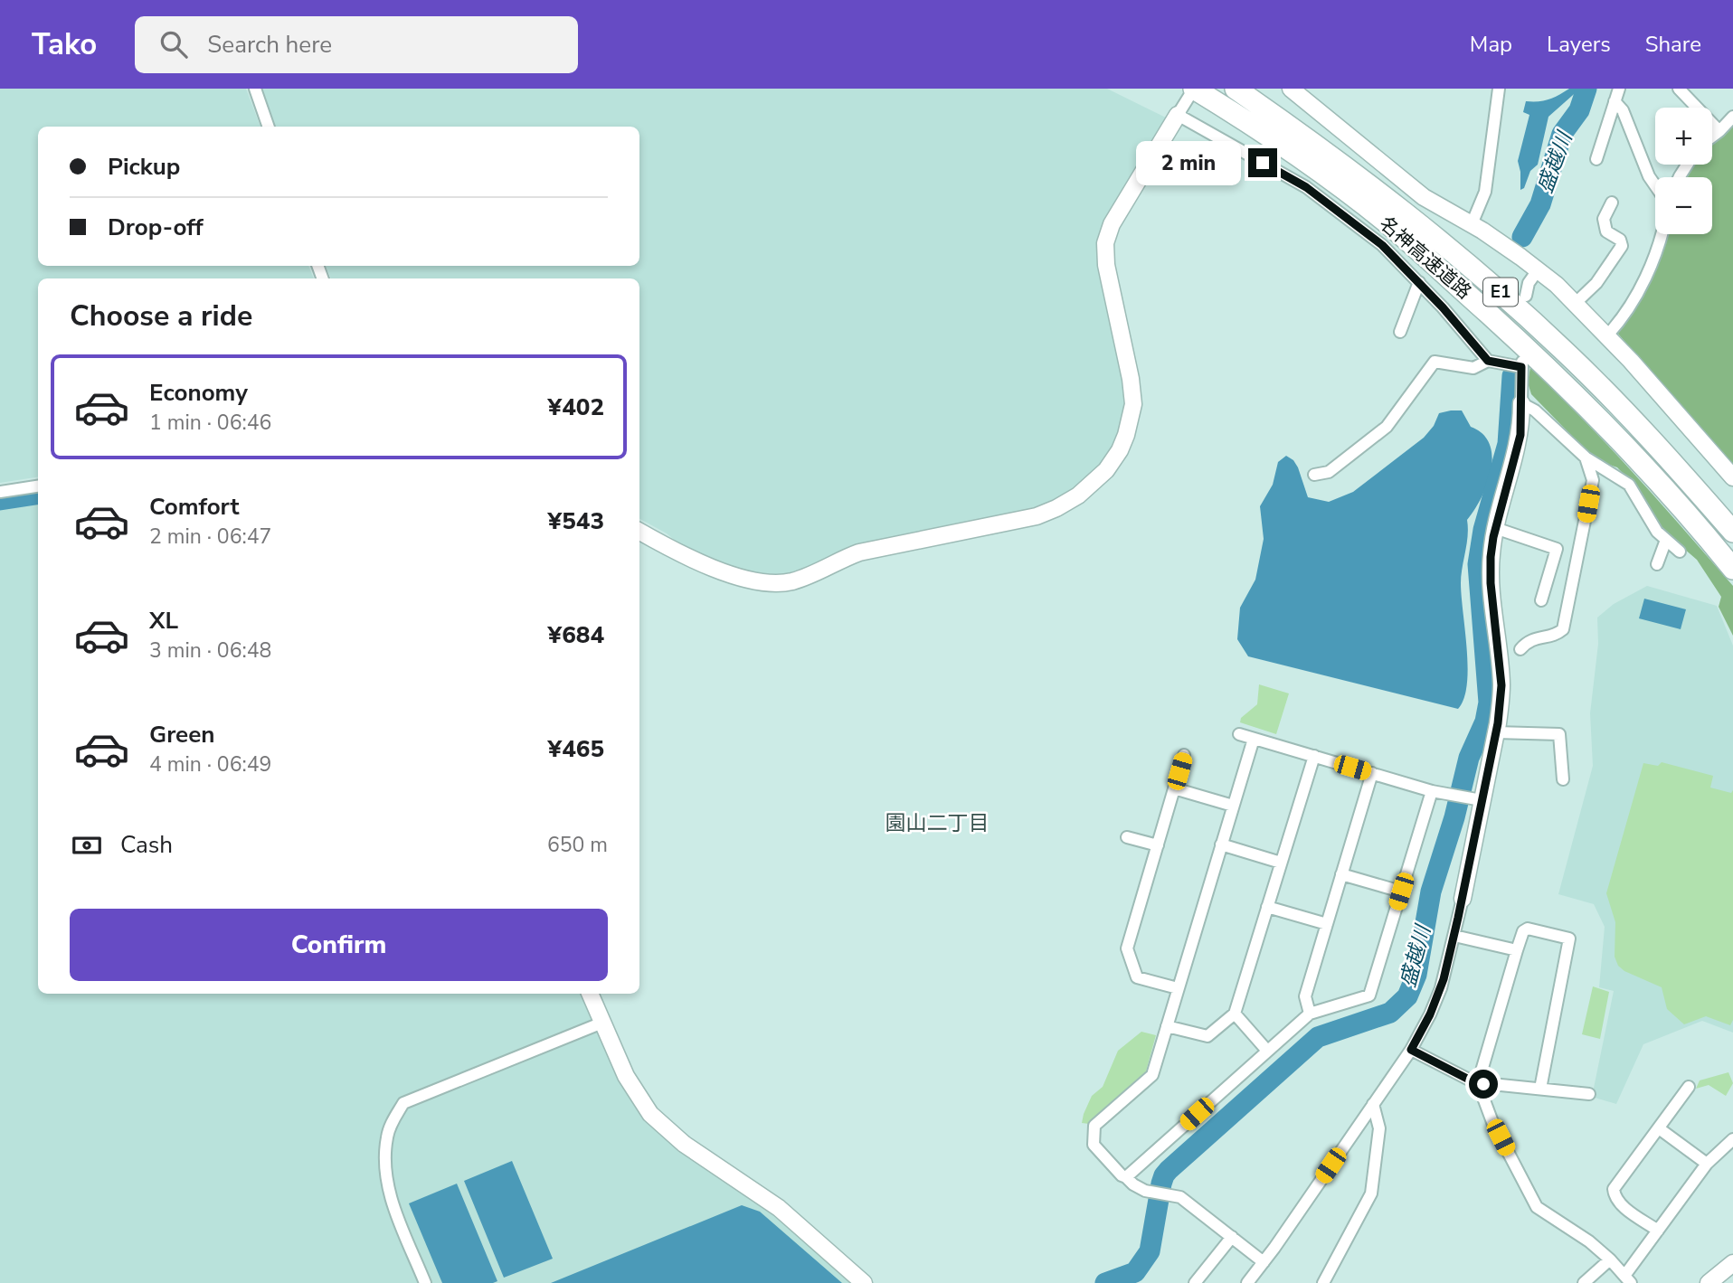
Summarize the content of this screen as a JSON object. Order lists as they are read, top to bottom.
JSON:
{
  "streets": {
    "highway": ["名神高速道路", "E1"]
  },
  "districts": ["園山二丁目"],
  "water": ["盛越川"],
  "page": {
    "header": "Tako",
    "search": "Search here",
    "nav": ["Map", "Layers", "Share"],
    "map_buttons": ["+", "−"],
    "banner": ["Pickup", "Drop-off"],
    "bubble": "2 min",
    "heading": "Choose a ride",
    "list": [
      {
        "name": "Economy",
        "note": "1 min · 06:46",
        "value": "¥402"
      },
      {
        "name": "Comfort",
        "note": "2 min · 06:47",
        "value": "¥543"
      },
      {
        "name": "XL",
        "note": "3 min · 06:48",
        "value": "¥684"
      },
      {
        "name": "Green",
        "note": "4 min · 06:49",
        "value": "¥465"
      }
    ],
    "pay": ["Cash", "650 m"],
    "buttons": "Confirm"
  }
}
